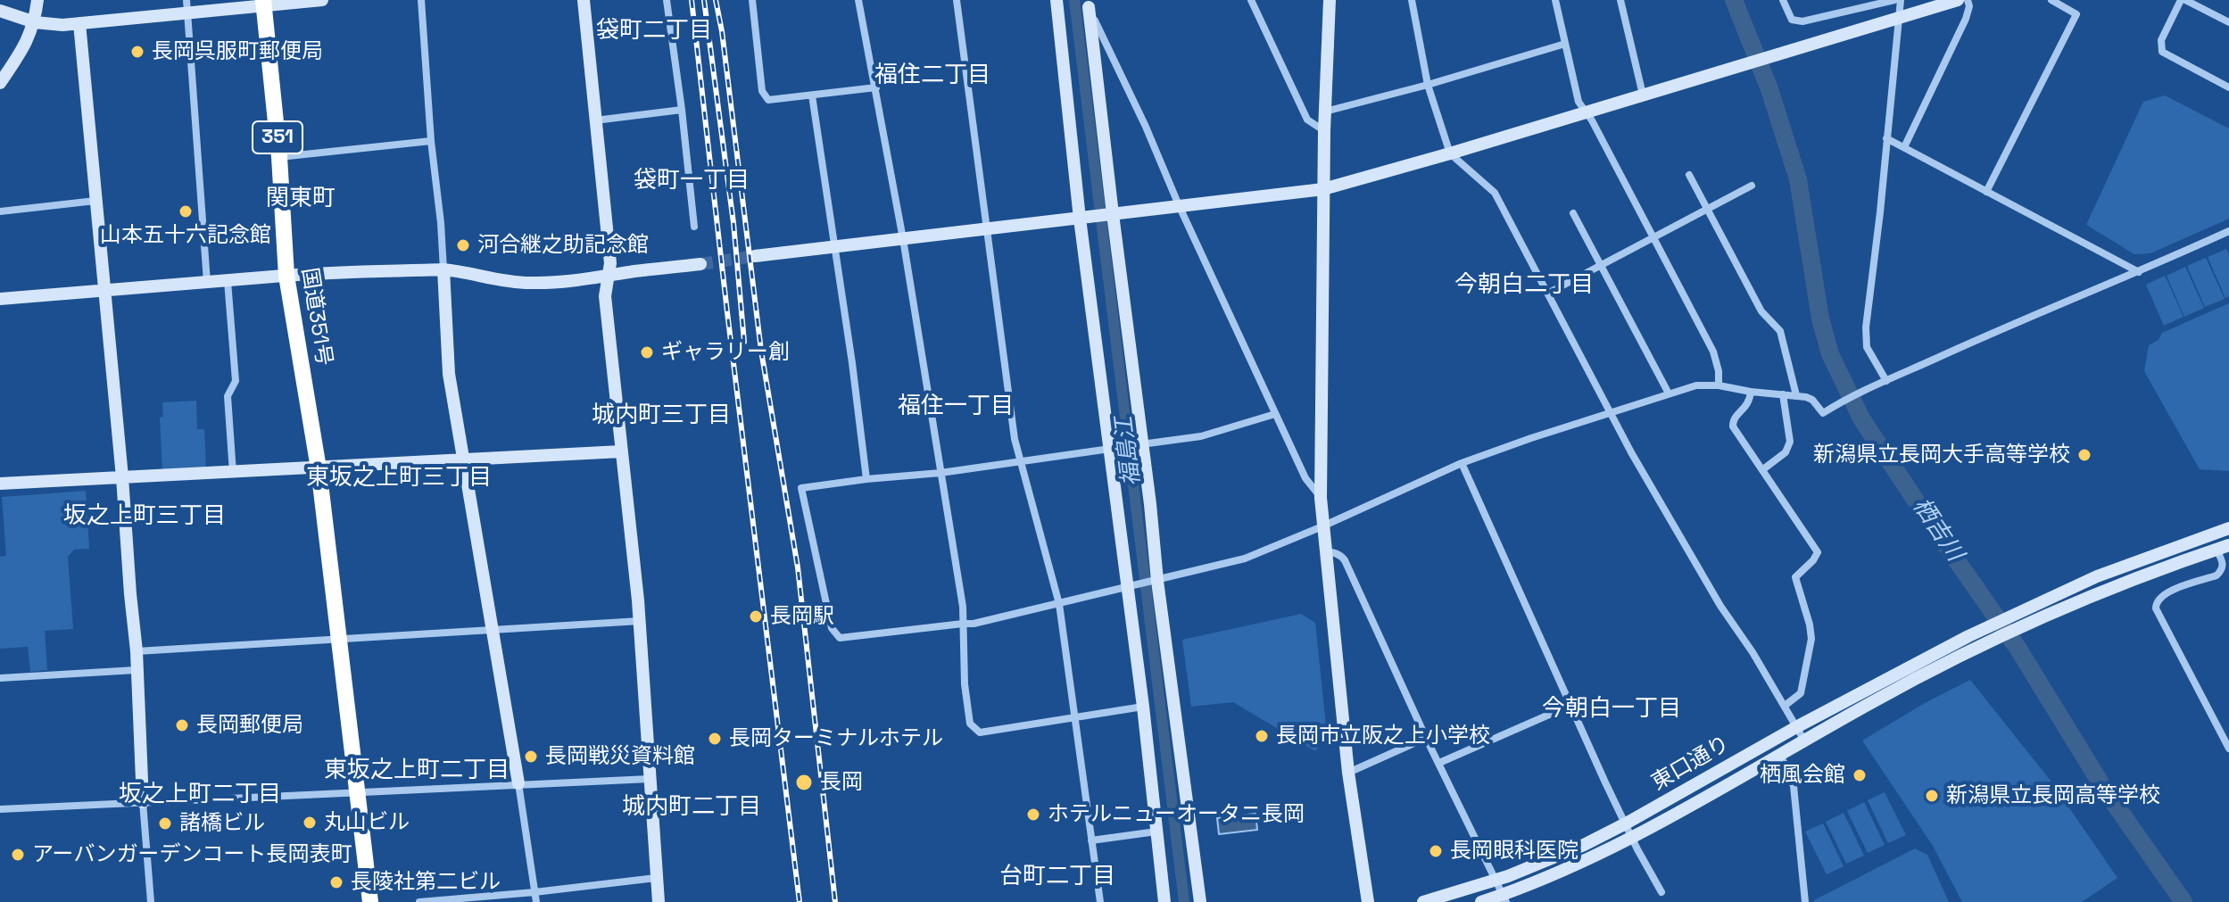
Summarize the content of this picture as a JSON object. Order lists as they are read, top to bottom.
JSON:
{
  "streets": {
    "highway": ["351", "国道351号"],
    "street": ["東口通り"]
  },
  "crossings": [
    ["351", "国道351号"]
  ],
  "districts": [
    "袋町二丁目",
    "福住二丁目",
    "袋町一丁目",
    "関東町",
    "今朝白二丁目",
    "福住一丁目",
    "城内町三丁目",
    "東坂之上町三丁目",
    "坂之上町三丁目",
    "今朝白一丁目",
    "東坂之上町二丁目",
    "坂之上町二丁目",
    "城内町二丁目",
    "台町二丁目"
  ],
  "water": ["福島江", "栖吉川"],
  "places": [
    "長岡呉服町郵便局",
    "山本五十六記念館",
    "河合継之助記念館",
    "ギャラリー創",
    "新潟県立長岡大手高等学校",
    "長岡駅",
    "長岡郵便局",
    "長岡市立阪之上小学校",
    "長岡ターミナルホテル",
    "長岡戦災資料館",
    "栖風会館",
    "長岡",
    "新潟県立長岡高等学校",
    "ホテルニューオータニ長岡",
    "丸山ビル",
    "諸橋ビル",
    "長岡眼科医院",
    "アーバンガーデンコート長岡表町",
    "長陵社第二ビル"
  ]
}
